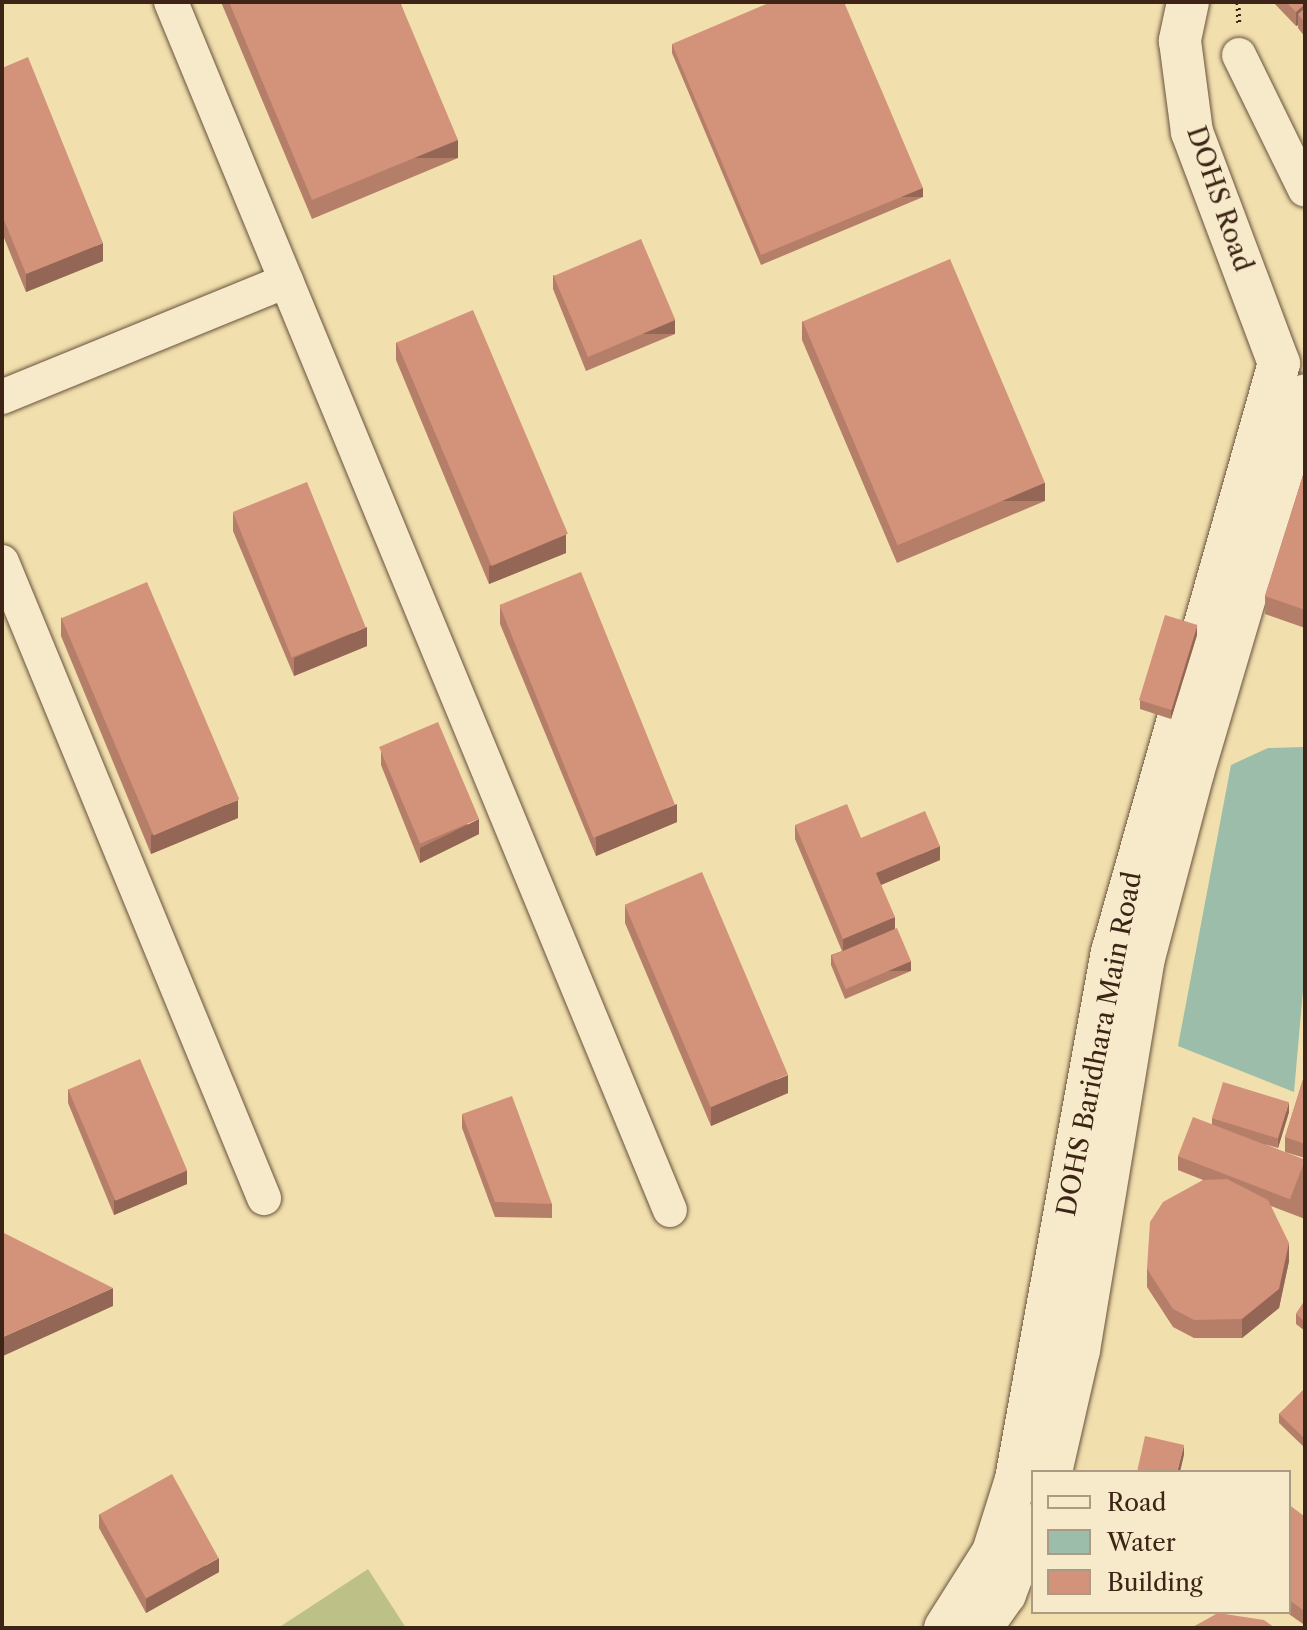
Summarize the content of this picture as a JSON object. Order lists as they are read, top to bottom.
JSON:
{
  "streets": {
    "street": ["DOHS Road", "DOHS Baridhara Main Road"]
  },
  "crossings": [
    ["DOHS Road", "DOHS Baridhara Main Road"]
  ],
  "legend": ["Road", "Water", "Building"]
}
